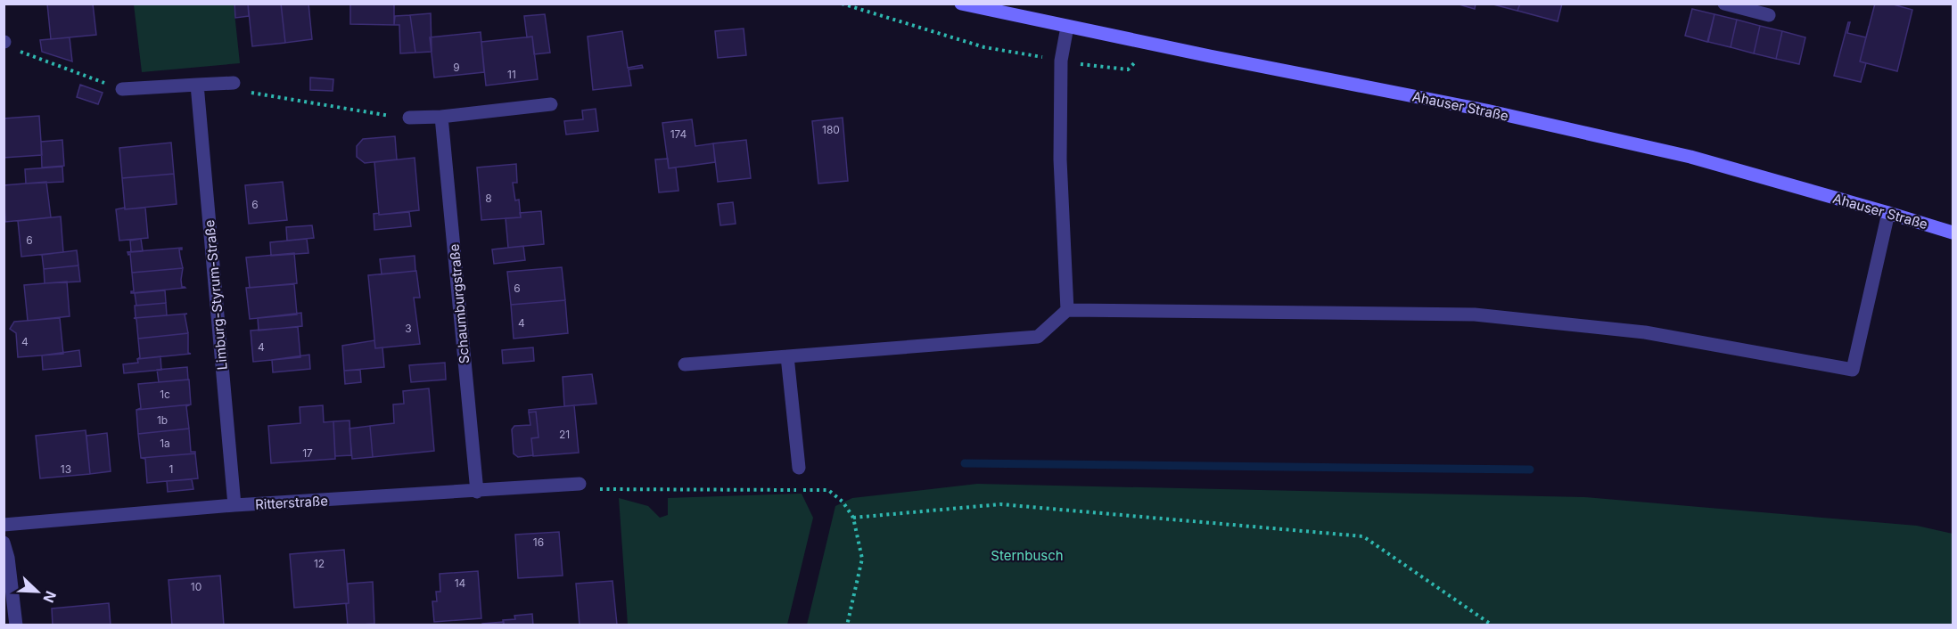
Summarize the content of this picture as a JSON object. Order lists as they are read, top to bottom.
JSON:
{
  "streets": {
    "main road": ["Ahauser Straße"],
    "street": ["Limburg-Styrum-Straße", "Schaumburgstraße", "Ritterstraße"]
  },
  "crossings": [
    ["Limburg-Styrum-Straße", "Ritterstraße"],
    ["Schaumburgstraße", "Ritterstraße"]
  ],
  "parks": ["Sternbusch"],
  "house_numbers": [
    "9",
    "11",
    "180",
    "174",
    "8",
    "6",
    "6",
    "6",
    "4",
    "3",
    "4",
    "4",
    "1c",
    "1b",
    "21",
    "1a",
    "17",
    "13",
    "1",
    "16",
    "12",
    "14",
    "10"
  ],
  "north": "bottom right"
}
